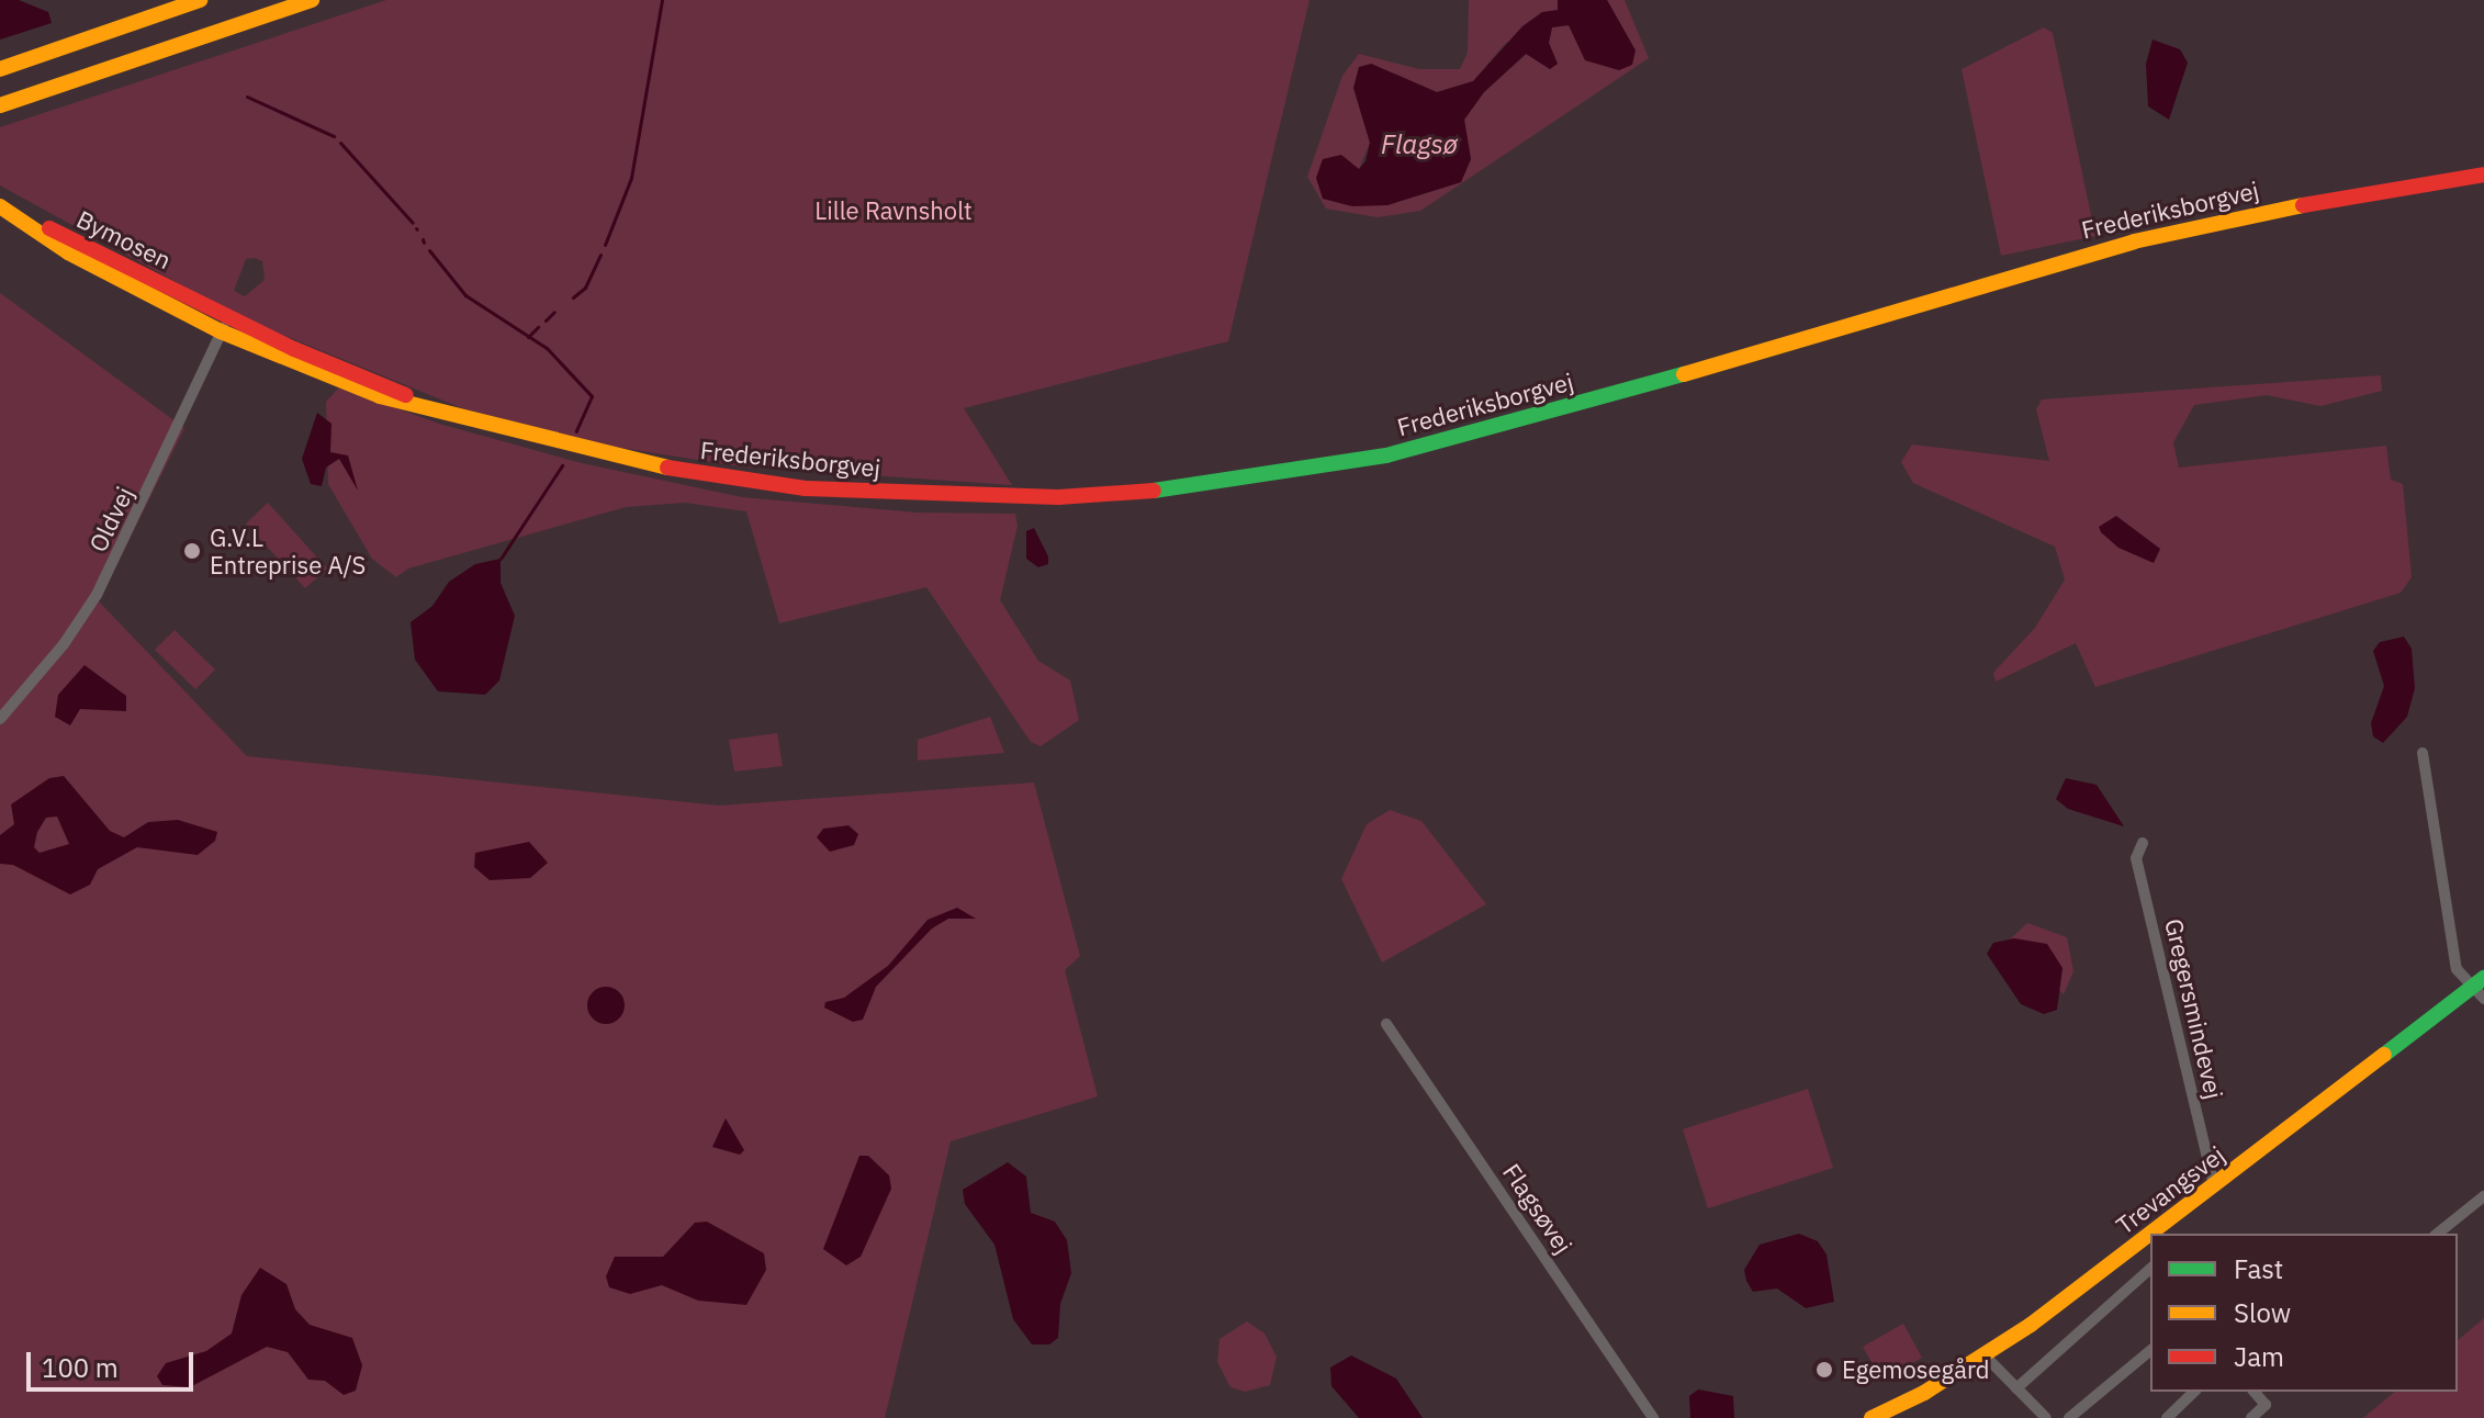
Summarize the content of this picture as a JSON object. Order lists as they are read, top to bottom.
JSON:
{
  "streets": {
    "main road": ["Frederiksborgvej", "Bymosen", "Trevangsvej"],
    "street": ["Oldvej", "Gregersmindevej", "Flagsøvej"]
  },
  "crossings": [
    ["Frederiksborgvej", "Bymosen"],
    ["Frederiksborgvej", "Oldvej"],
    ["Bymosen", "Oldvej"],
    ["Gregersmindevej", "Trevangsvej"]
  ],
  "water": ["Flagsø"],
  "parks": ["Lille Ravnsholt"],
  "places": ["G.V.L Entreprise A/S", "Egemosegård"],
  "legend": ["Fast", "Slow", "Jam"],
  "scale_bar": "100 m"
}
